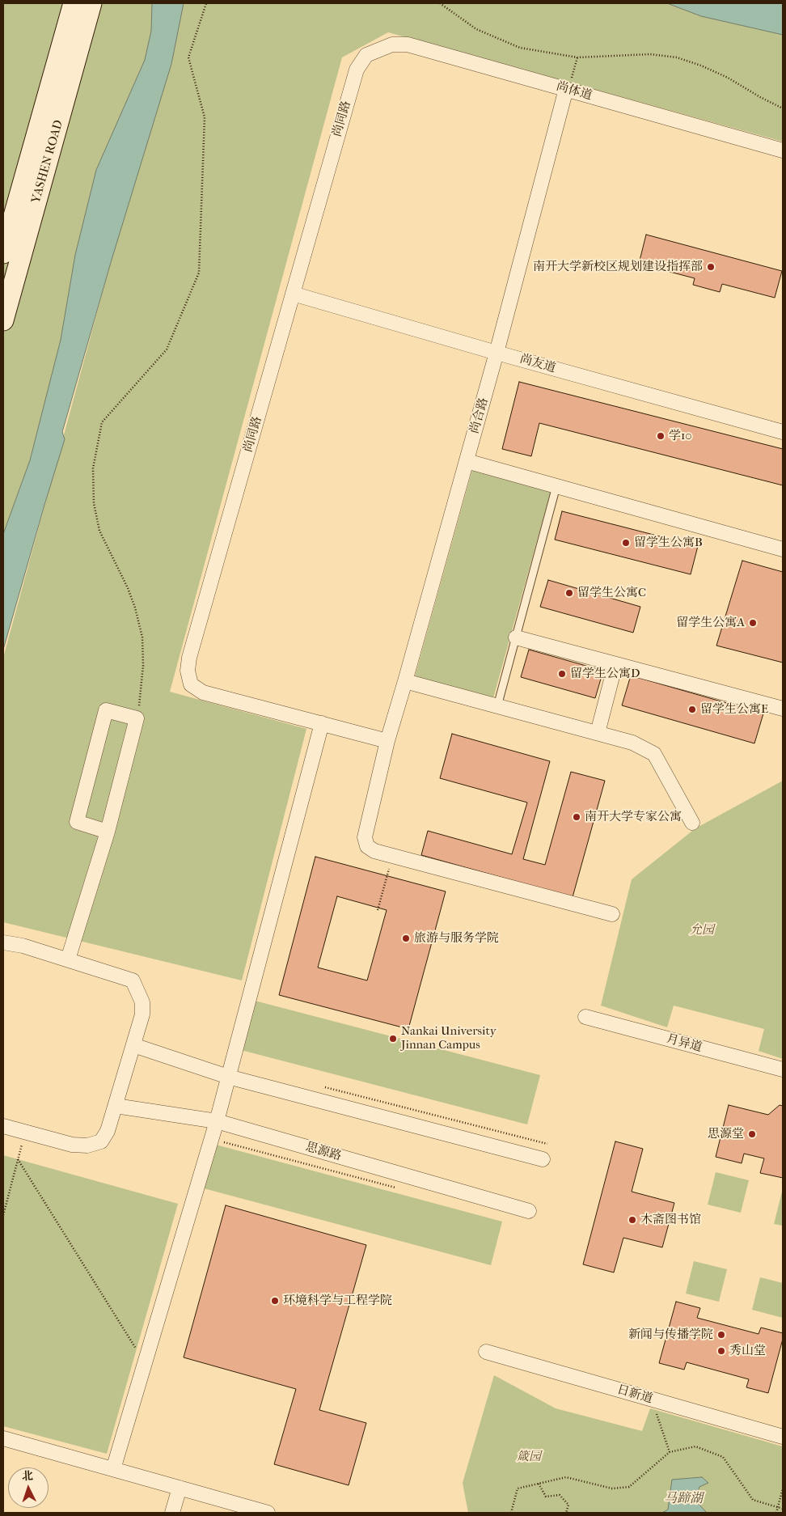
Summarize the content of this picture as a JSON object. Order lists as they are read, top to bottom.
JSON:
{
  "streets": {
    "main road": ["YASHEN ROAD"],
    "street": [
      "尚体道",
      "尚同路",
      "尚友道",
      "尚合路",
      "月异道",
      "思源路",
      "日新道"
    ]
  },
  "crossings": [
    ["尚体道", "尚同路"],
    ["尚体道", "尚合路"],
    ["尚同路", "尚友道"],
    ["尚同路", "尚合路"],
    ["尚友道", "尚合路"]
  ],
  "water": ["马蹄湖"],
  "parks": ["允园", "箴园"],
  "places": [
    "南开大学新校区规划建设指挥部",
    "学10",
    "留学生公寓B",
    "留学生公寓C",
    "留学生公寓A",
    "留学生公寓D",
    "留学生公寓E",
    "南开大学专家公寓",
    "旅游与服务学院",
    "Nankai University Jinnan Campus",
    "思源堂",
    "木斋图书馆",
    "环境科学与工程学院",
    "新闻与传播学院",
    "秀山堂"
  ],
  "north": "top"
}
